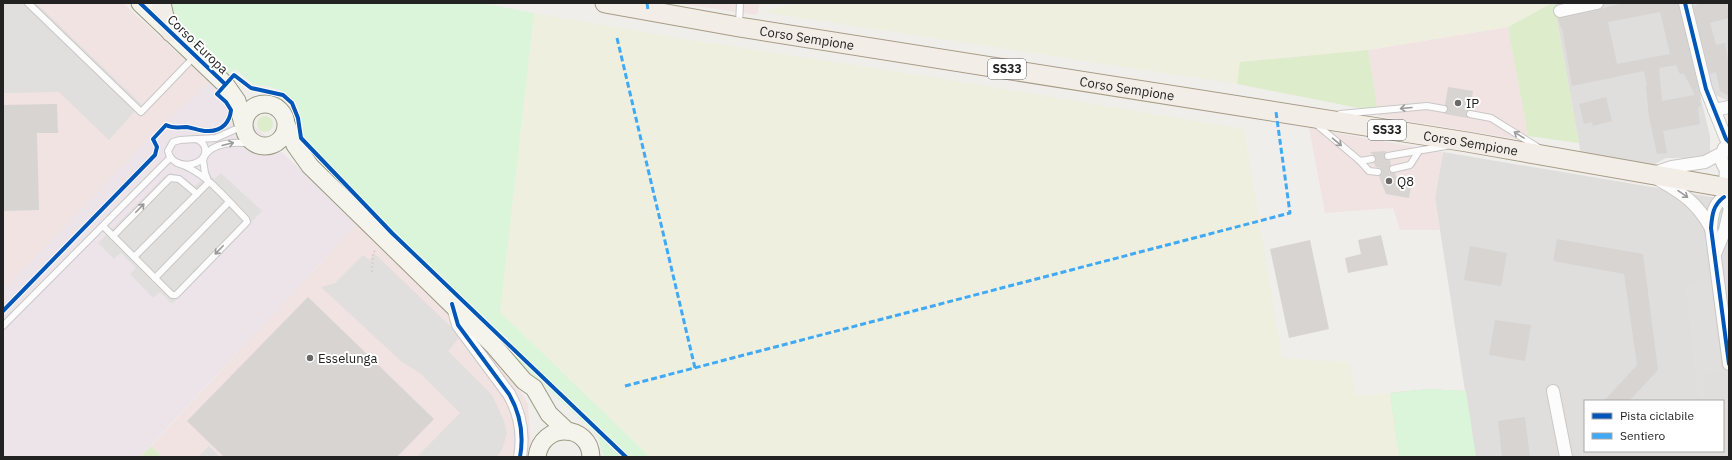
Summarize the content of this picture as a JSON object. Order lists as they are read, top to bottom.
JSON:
{
  "streets": {
    "main road": ["Corso Sempione", "Corso Europa", "SS33"]
  },
  "places": ["IP", "Q8", "Esselunga"],
  "legend": ["Pista ciclabile", "Sentiero"]
}
